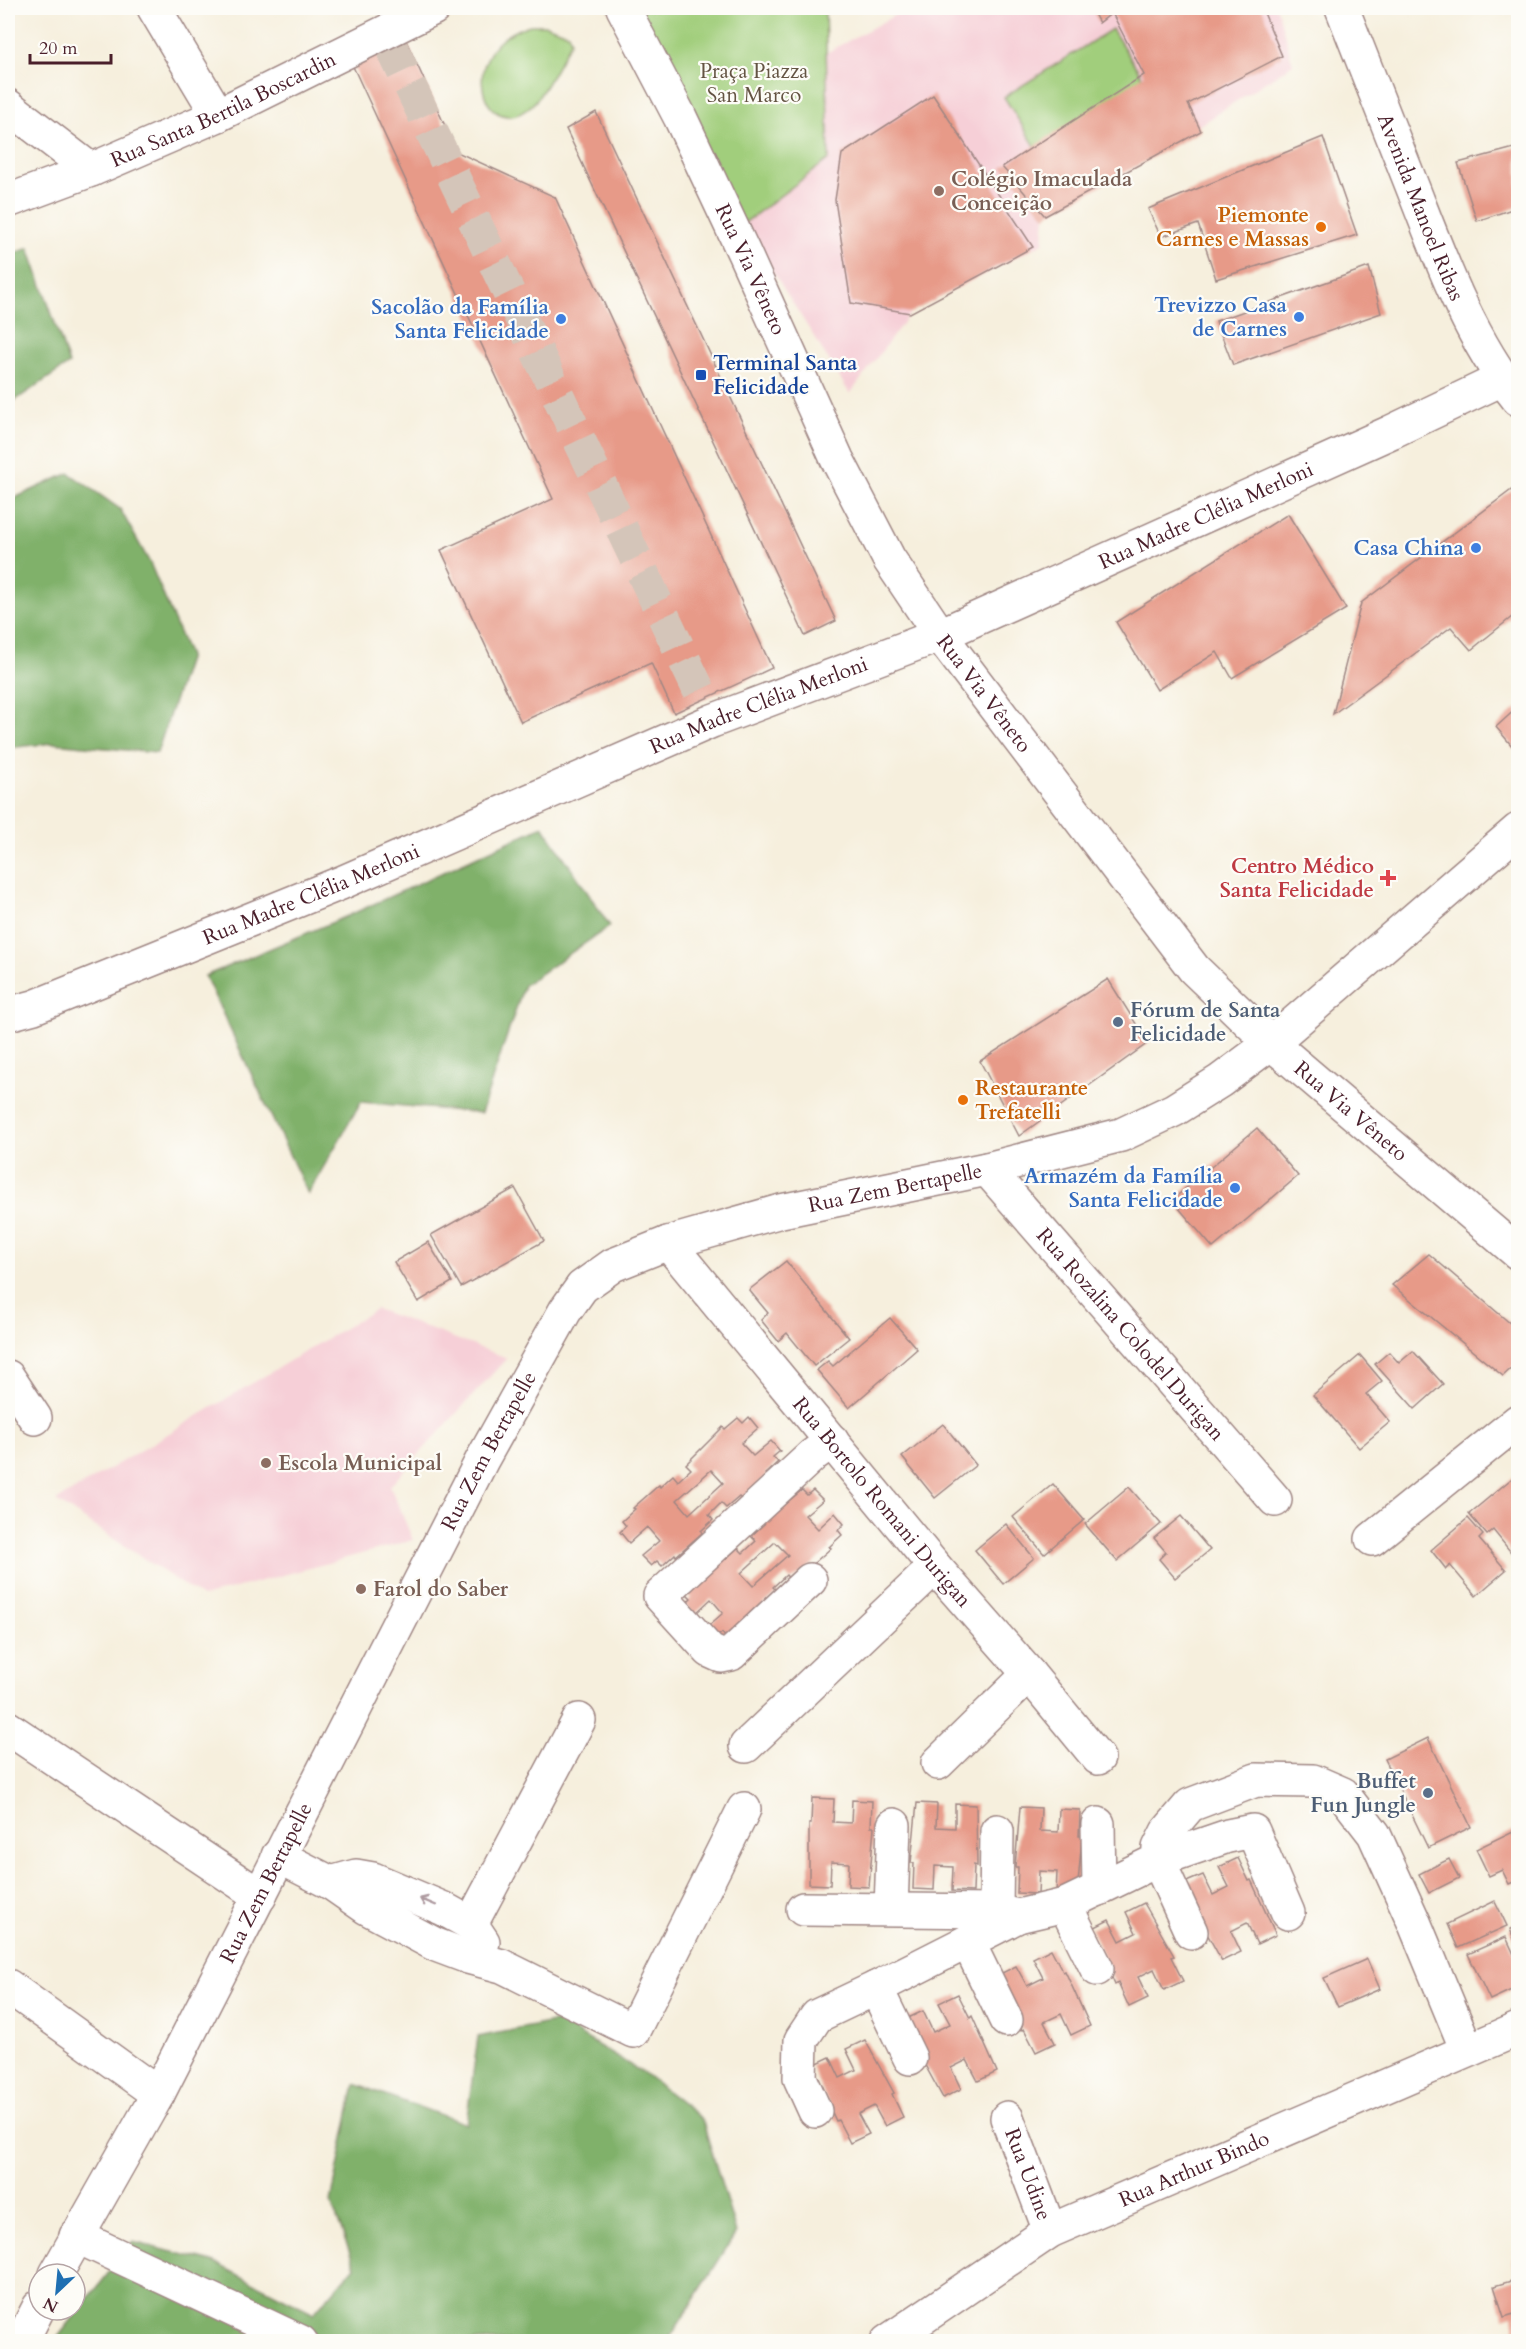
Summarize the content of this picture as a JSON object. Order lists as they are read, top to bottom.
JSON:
{
  "streets": {
    "street": [
      "Rua Santa Bertila Boscardin",
      "Avenida Manoel Ribas",
      "Rua Via Vêneto",
      "Rua Madre Clélia Merloni",
      "Rua Zem Bertapelle",
      "Rua Rozalina Colodel Durigan",
      "Rua Bortolo Romani Durigan",
      "Rua Arthur Bindo",
      "Rua Udine"
    ]
  },
  "crossings": [
    ["Avenida Manoel Ribas", "Rua Madre Clélia Merloni"],
    ["Rua Via Vêneto", "Rua Madre Clélia Merloni"],
    ["Rua Via Vêneto", "Rua Zem Bertapelle"],
    ["Rua Zem Bertapelle", "Rua Rozalina Colodel Durigan"],
    ["Rua Zem Bertapelle", "Rua Bortolo Romani Durigan"],
    ["Rua Arthur Bindo", "Rua Udine"]
  ],
  "parks": ["Praça Piazza San Marco"],
  "places": {
    "other": [
      "Colégio Imaculada Conceição",
      "Piemonte Carnes e Massas",
      "Trevizzo Casa de Carnes",
      "Sacolão da Família Santa Felicidade",
      "Casa China",
      "Fórum de Santa Felicidade",
      "Restaurante Trefatelli",
      "Armazém da Família Santa Felicidade",
      "Escola Municipal",
      "Farol do Saber",
      "Buffet Fun Jungle"
    ],
    "transit": ["Terminal Santa Felicidade"],
    "health": ["Centro Médico Santa Felicidade"]
  },
  "scale_bar": "20 m",
  "north": "bottom left"
}
